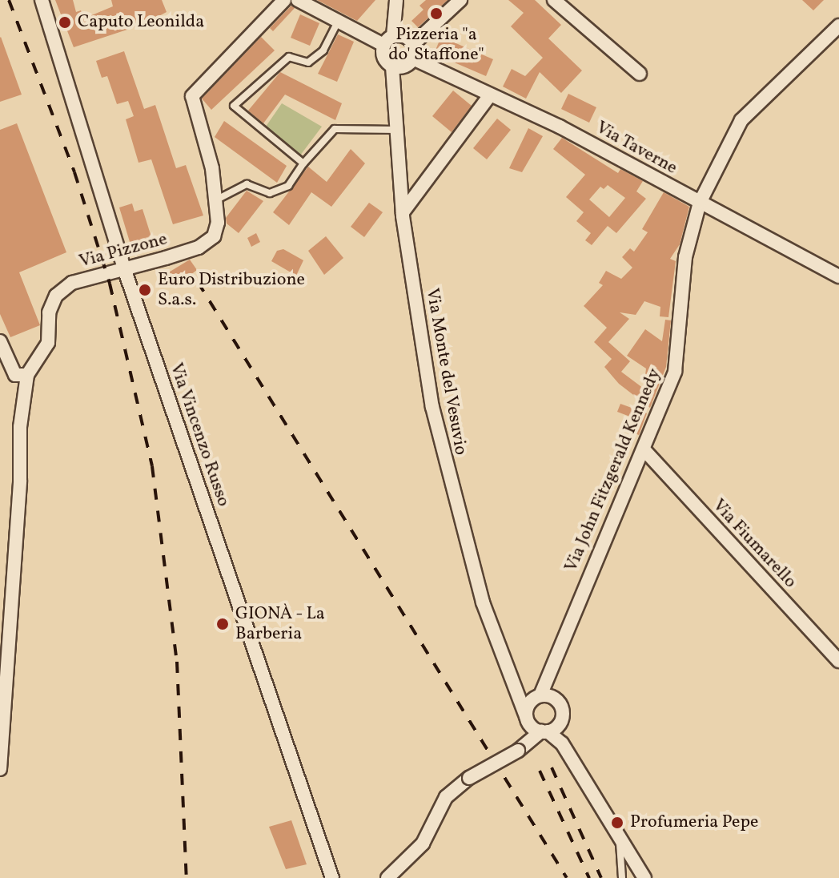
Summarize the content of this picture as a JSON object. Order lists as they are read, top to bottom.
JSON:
{
  "streets": {
    "street": [
      "Via Taverne",
      "Via Pizzone",
      "Via Monte del Vesuvio",
      "Via Vincenzo Russo",
      "Via John Fitzgerald Kennedy",
      "Via Fiumarello"
    ]
  },
  "crossings": [
    ["Via Taverne", "Via Monte del Vesuvio"],
    ["Via Taverne", "Via John Fitzgerald Kennedy"],
    ["Via Pizzone", "Via Vincenzo Russo"],
    ["Via Monte del Vesuvio", "Via John Fitzgerald Kennedy"],
    ["Via John Fitzgerald Kennedy", "Via Fiumarello"]
  ],
  "places": [
    "Pizzeria \"a do' Staffone\"",
    "Caputo Leonilda",
    "Euro Distribuzione S.a.s.",
    "GIONÀ - La Barberia",
    "Profumeria Pepe"
  ]
}
